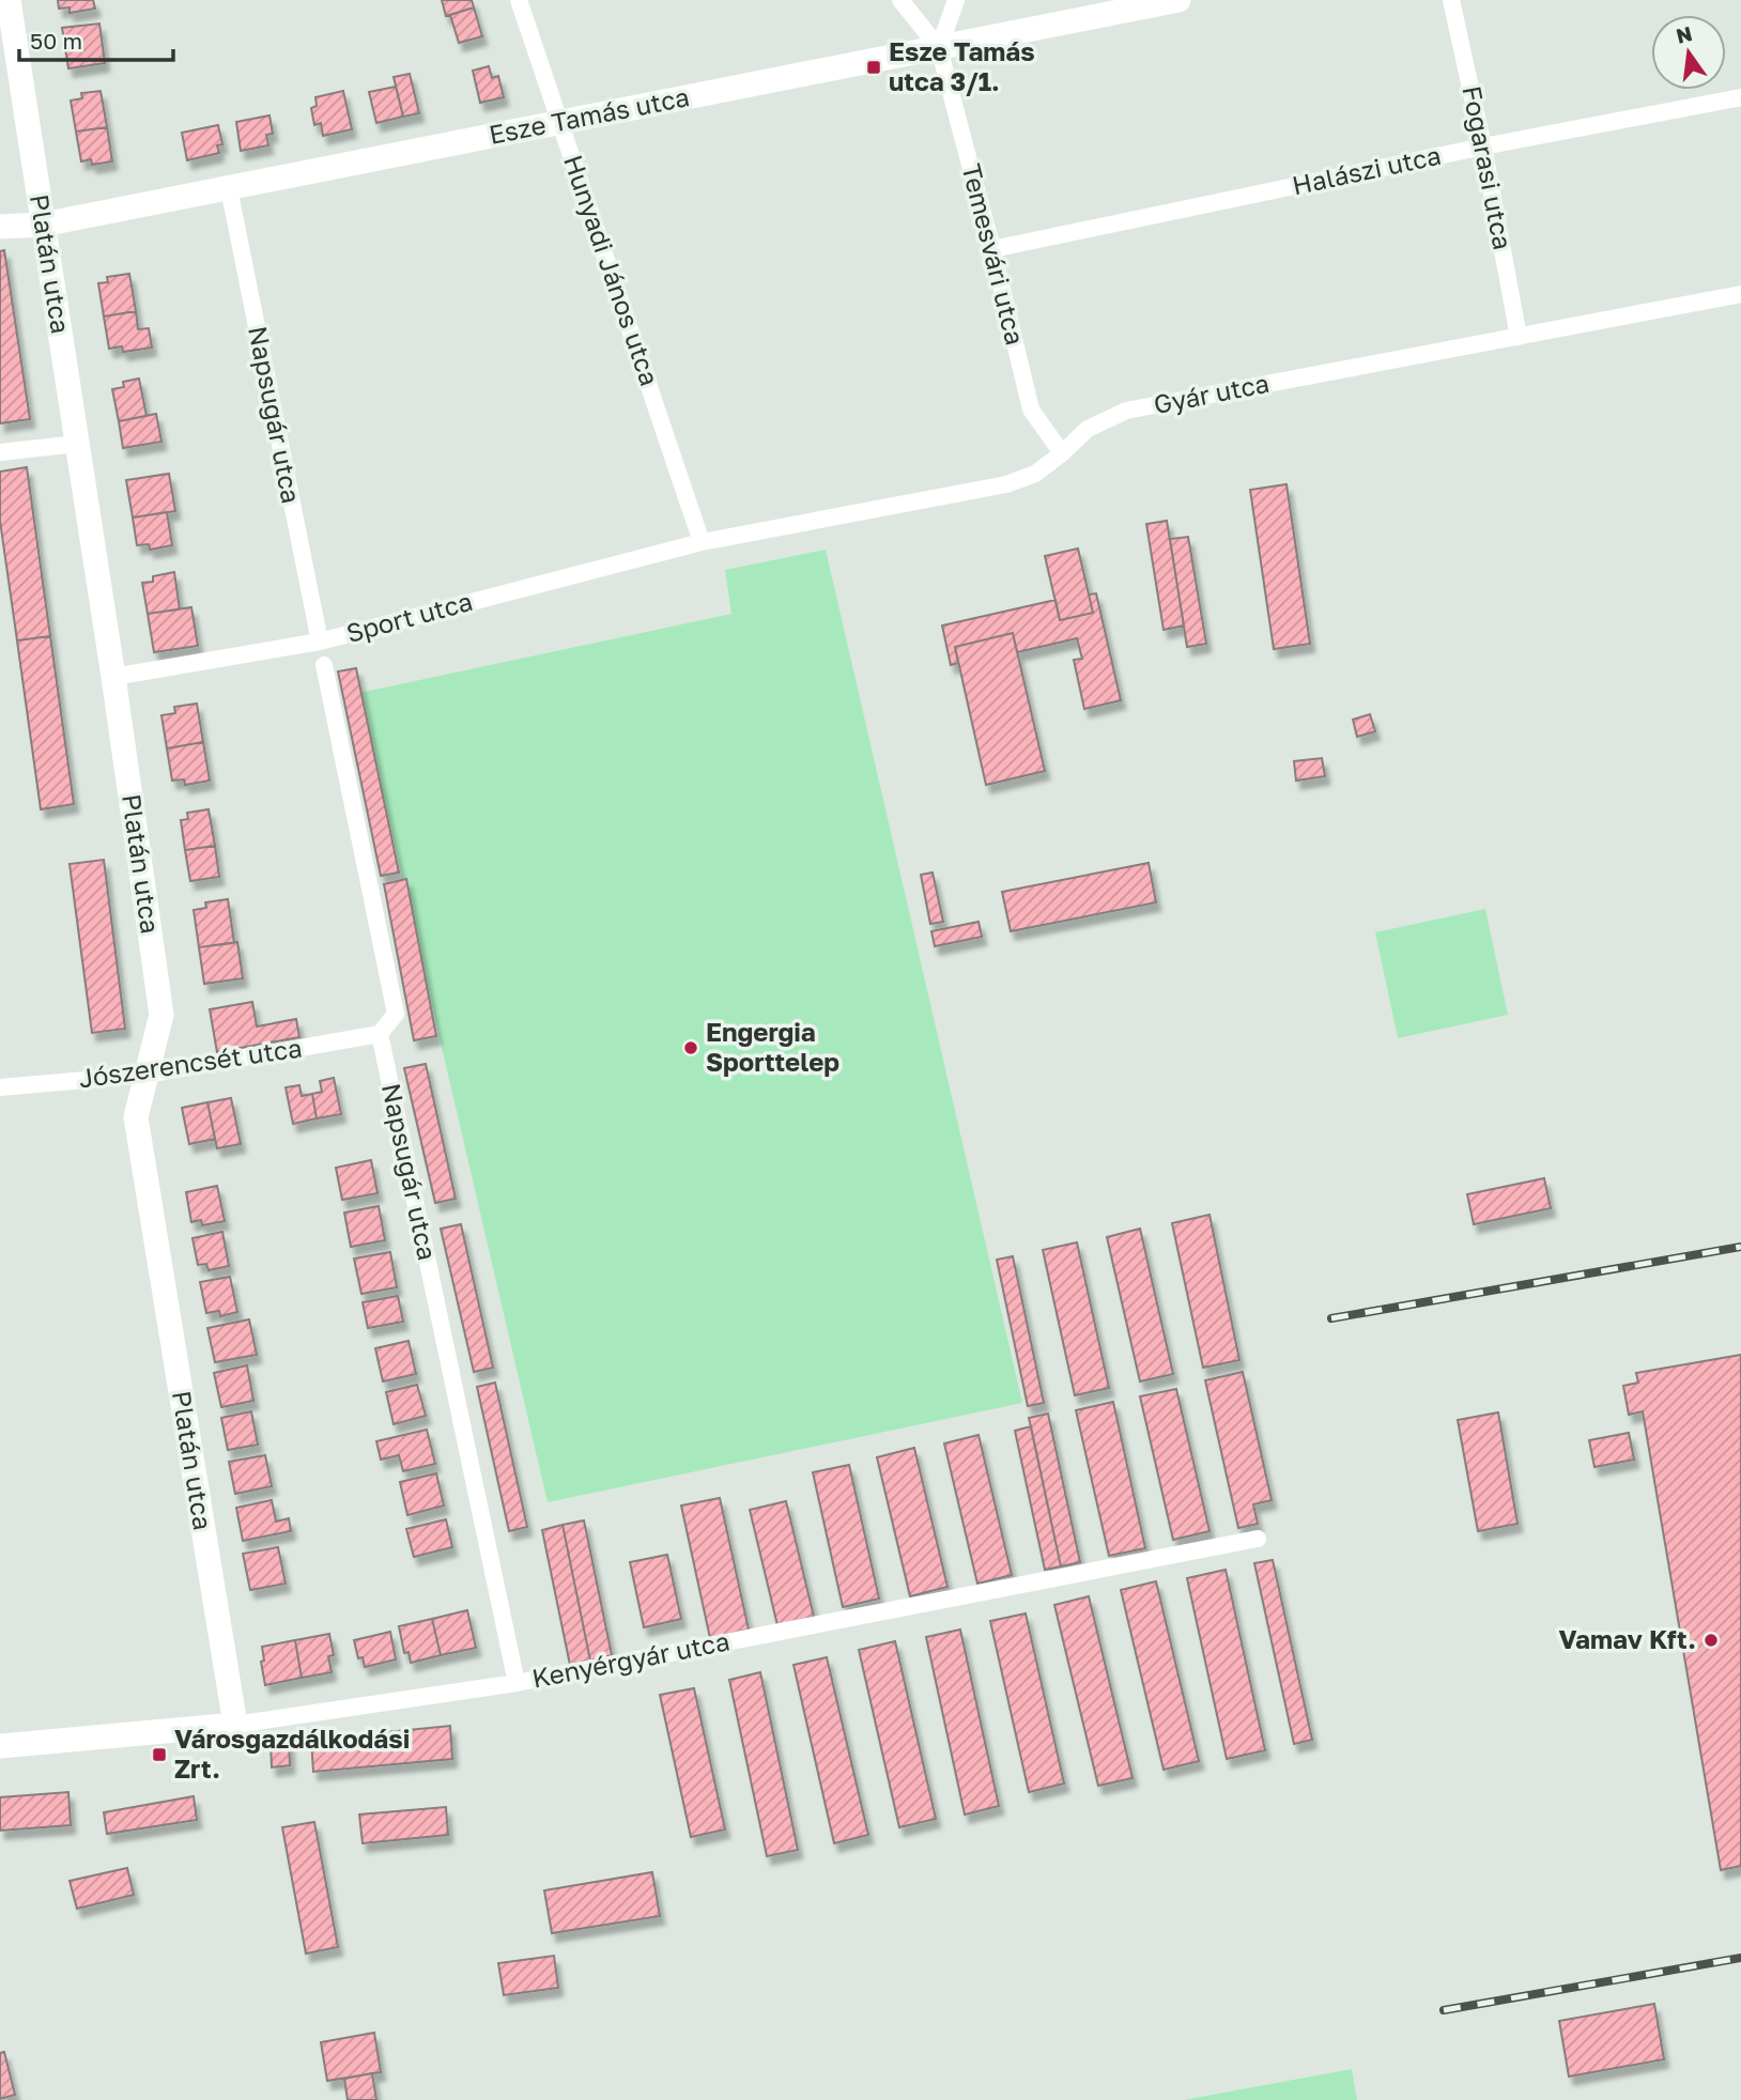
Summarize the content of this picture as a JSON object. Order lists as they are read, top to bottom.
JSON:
{
  "streets": {
    "street": [
      "Esze Tamás utca",
      "Fogarasi utca",
      "Halászi utca",
      "Temesvári utca",
      "Platán utca",
      "Hunyadi János utca",
      "Gyár utca",
      "Napsugár utca",
      "Sport utca",
      "Jószerencsét utca",
      "Kenyérgyár utca"
    ]
  },
  "crossings": [
    ["Esze Tamás utca", "Temesvári utca"],
    ["Esze Tamás utca", "Platán utca"],
    ["Esze Tamás utca", "Hunyadi János utca"],
    ["Esze Tamás utca", "Napsugár utca"],
    ["Fogarasi utca", "Halászi utca"],
    ["Fogarasi utca", "Gyár utca"],
    ["Halászi utca", "Temesvári utca"],
    ["Temesvári utca", "Gyár utca"],
    ["Platán utca", "Sport utca"],
    ["Platán utca", "Jószerencsét utca"],
    ["Platán utca", "Kenyérgyár utca"],
    ["Hunyadi János utca", "Gyár utca"],
    ["Hunyadi János utca", "Sport utca"],
    ["Gyár utca", "Sport utca"],
    ["Napsugár utca", "Sport utca"],
    ["Napsugár utca", "Jószerencsét utca"],
    ["Napsugár utca", "Kenyérgyár utca"]
  ],
  "places": {
    "transit": ["Esze Tamás utca 3/1.", "Városgazdálkodási Zrt."],
    "other": ["Engergia Sporttelep", "Vamav Kft."]
  },
  "scale_bar": "50 m",
  "north": "top"
}
